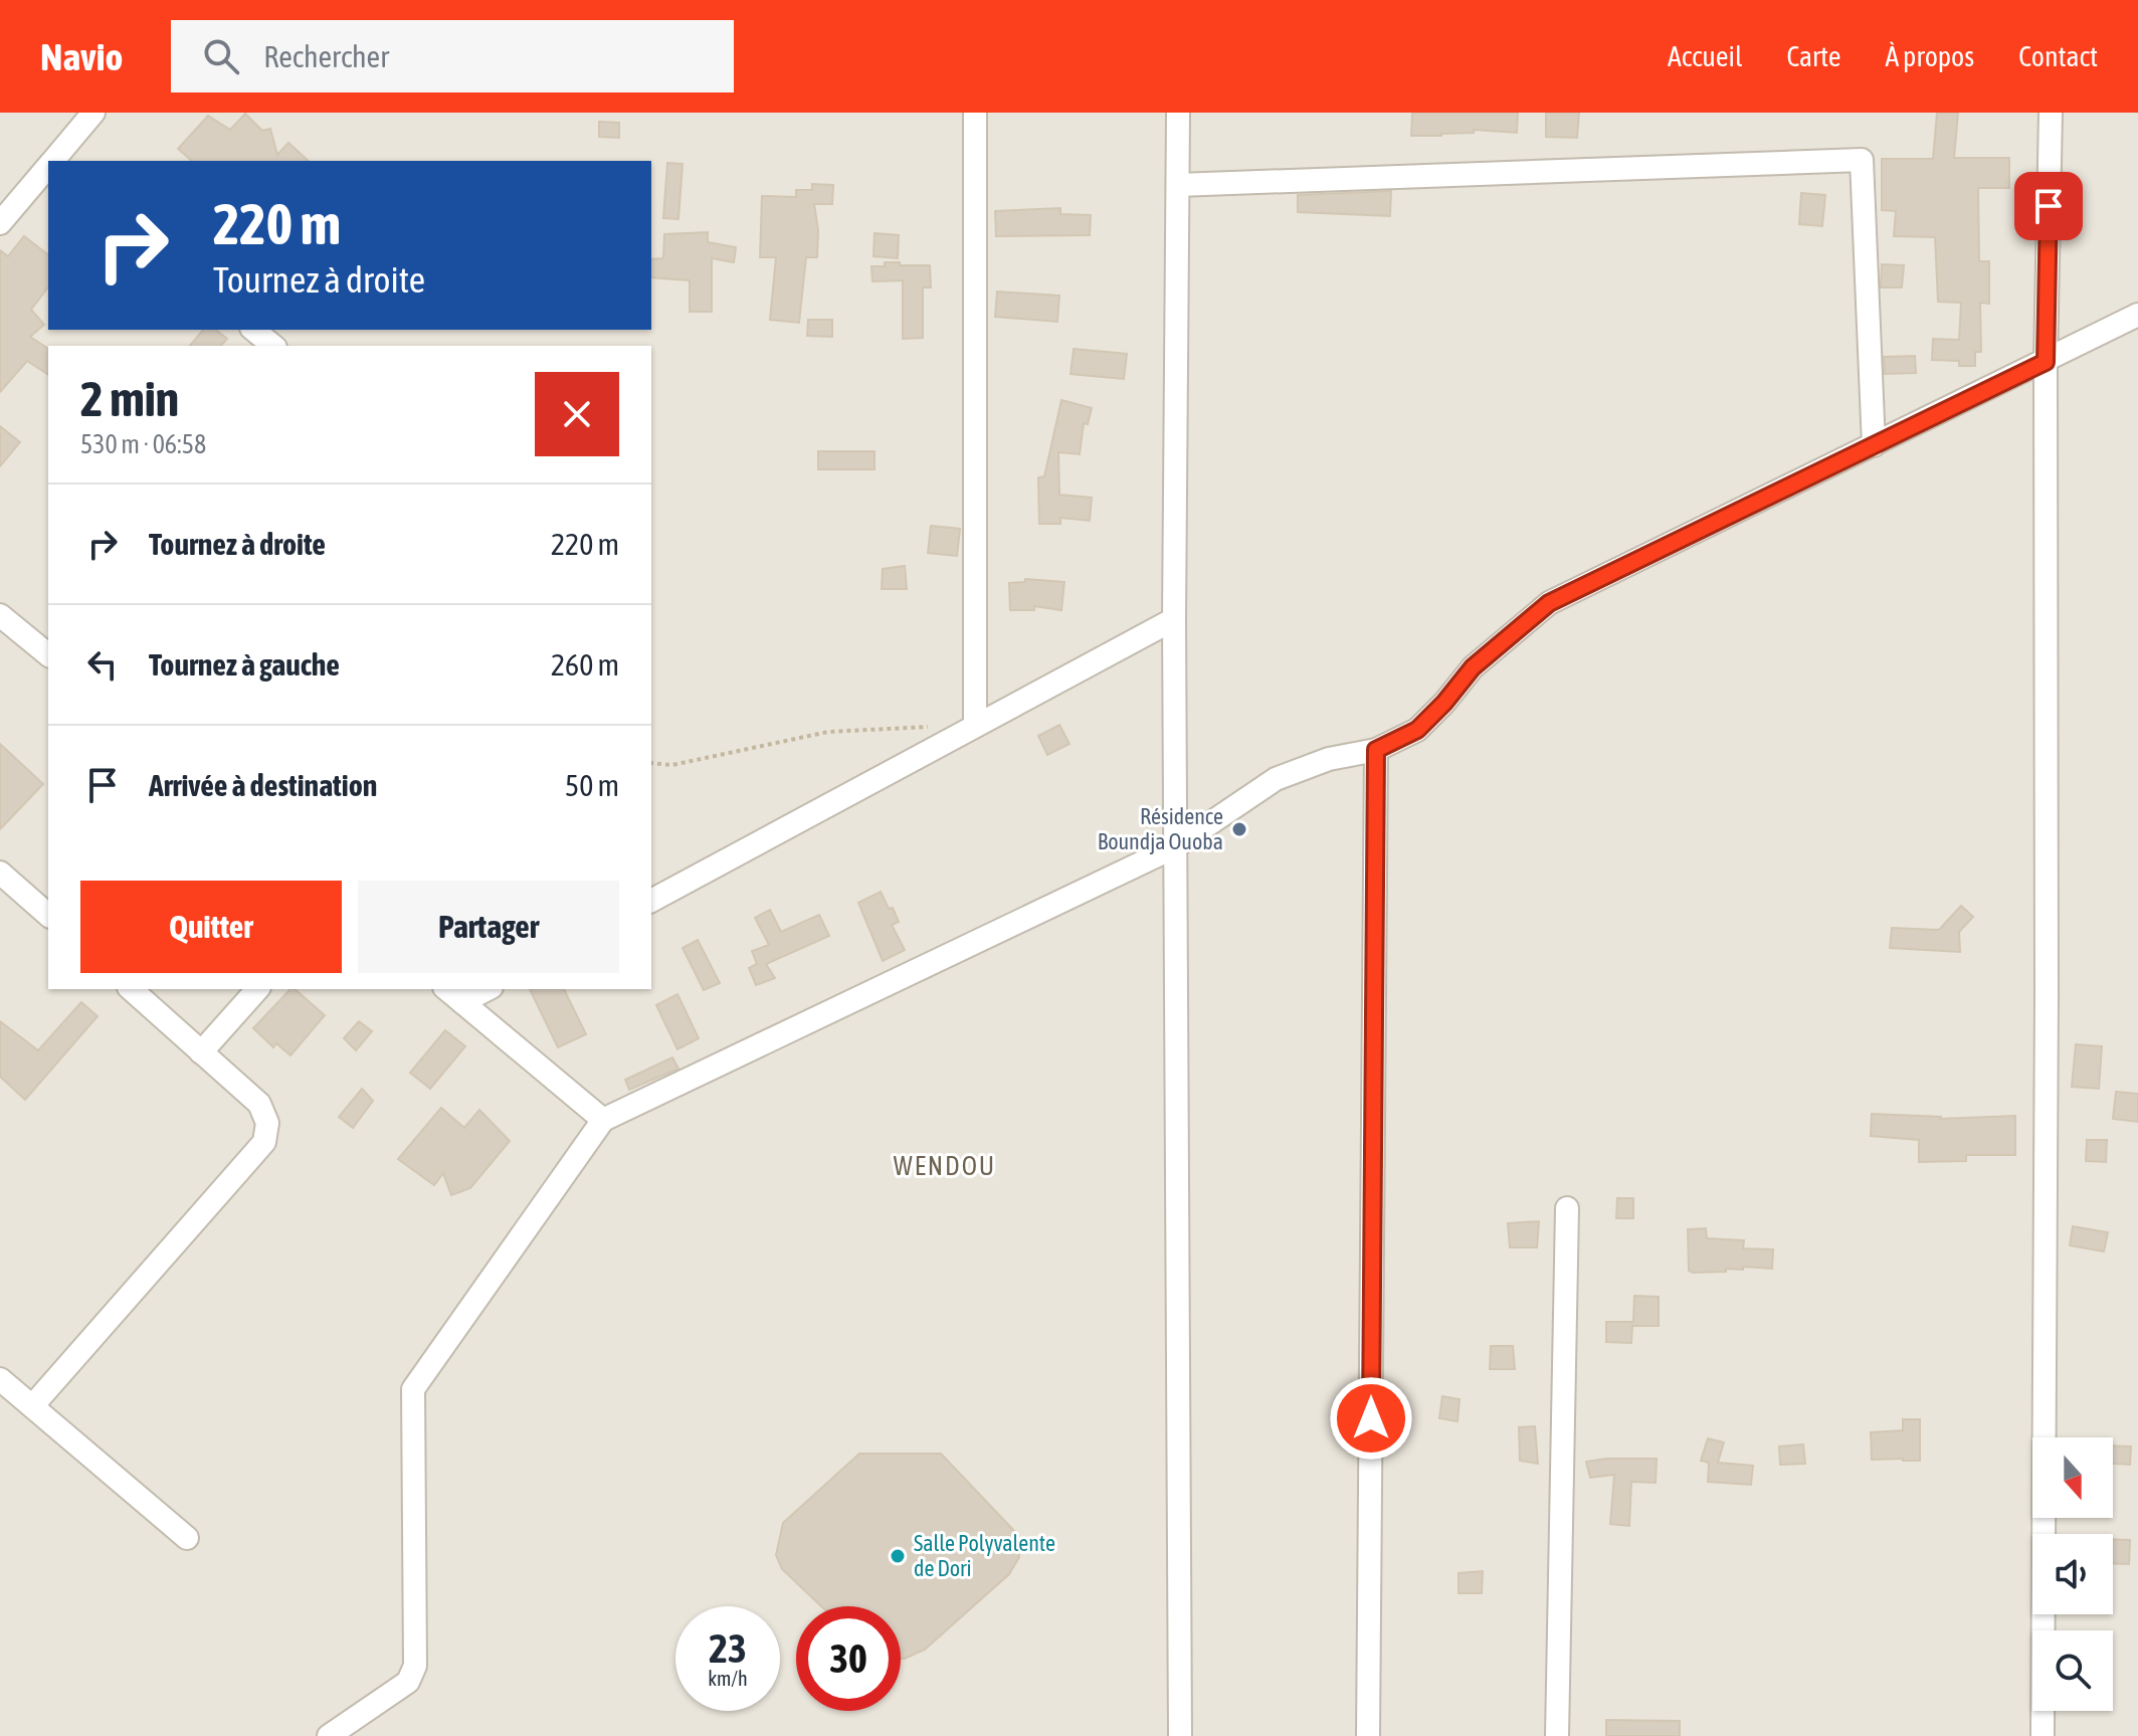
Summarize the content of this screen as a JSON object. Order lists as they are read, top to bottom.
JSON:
{
  "districts": ["WENDOU"],
  "places": ["Résidence Boundja Ouoba", "Salle Polyvalente de Dori"],
  "north": "bottom",
  "page": {
    "header": "Navio",
    "search": "Rechercher",
    "nav": [
      "Accueil",
      "Carte",
      "À propos",
      "Contact"
    ],
    "turn": ["220 m", "Tournez à droite"],
    "heading": ["2 min", "530 m · 06:58"],
    "list": [
      {
        "name": "Tournez à droite",
        "value": "220 m"
      },
      {
        "name": "Tournez à gauche",
        "value": "260 m"
      },
      {
        "name": "Arrivée à destination",
        "value": "50 m"
      }
    ],
    "buttons": ["Quitter", "Partager"],
    "speed": "23 km/h",
    "limit": "30"
  }
}
